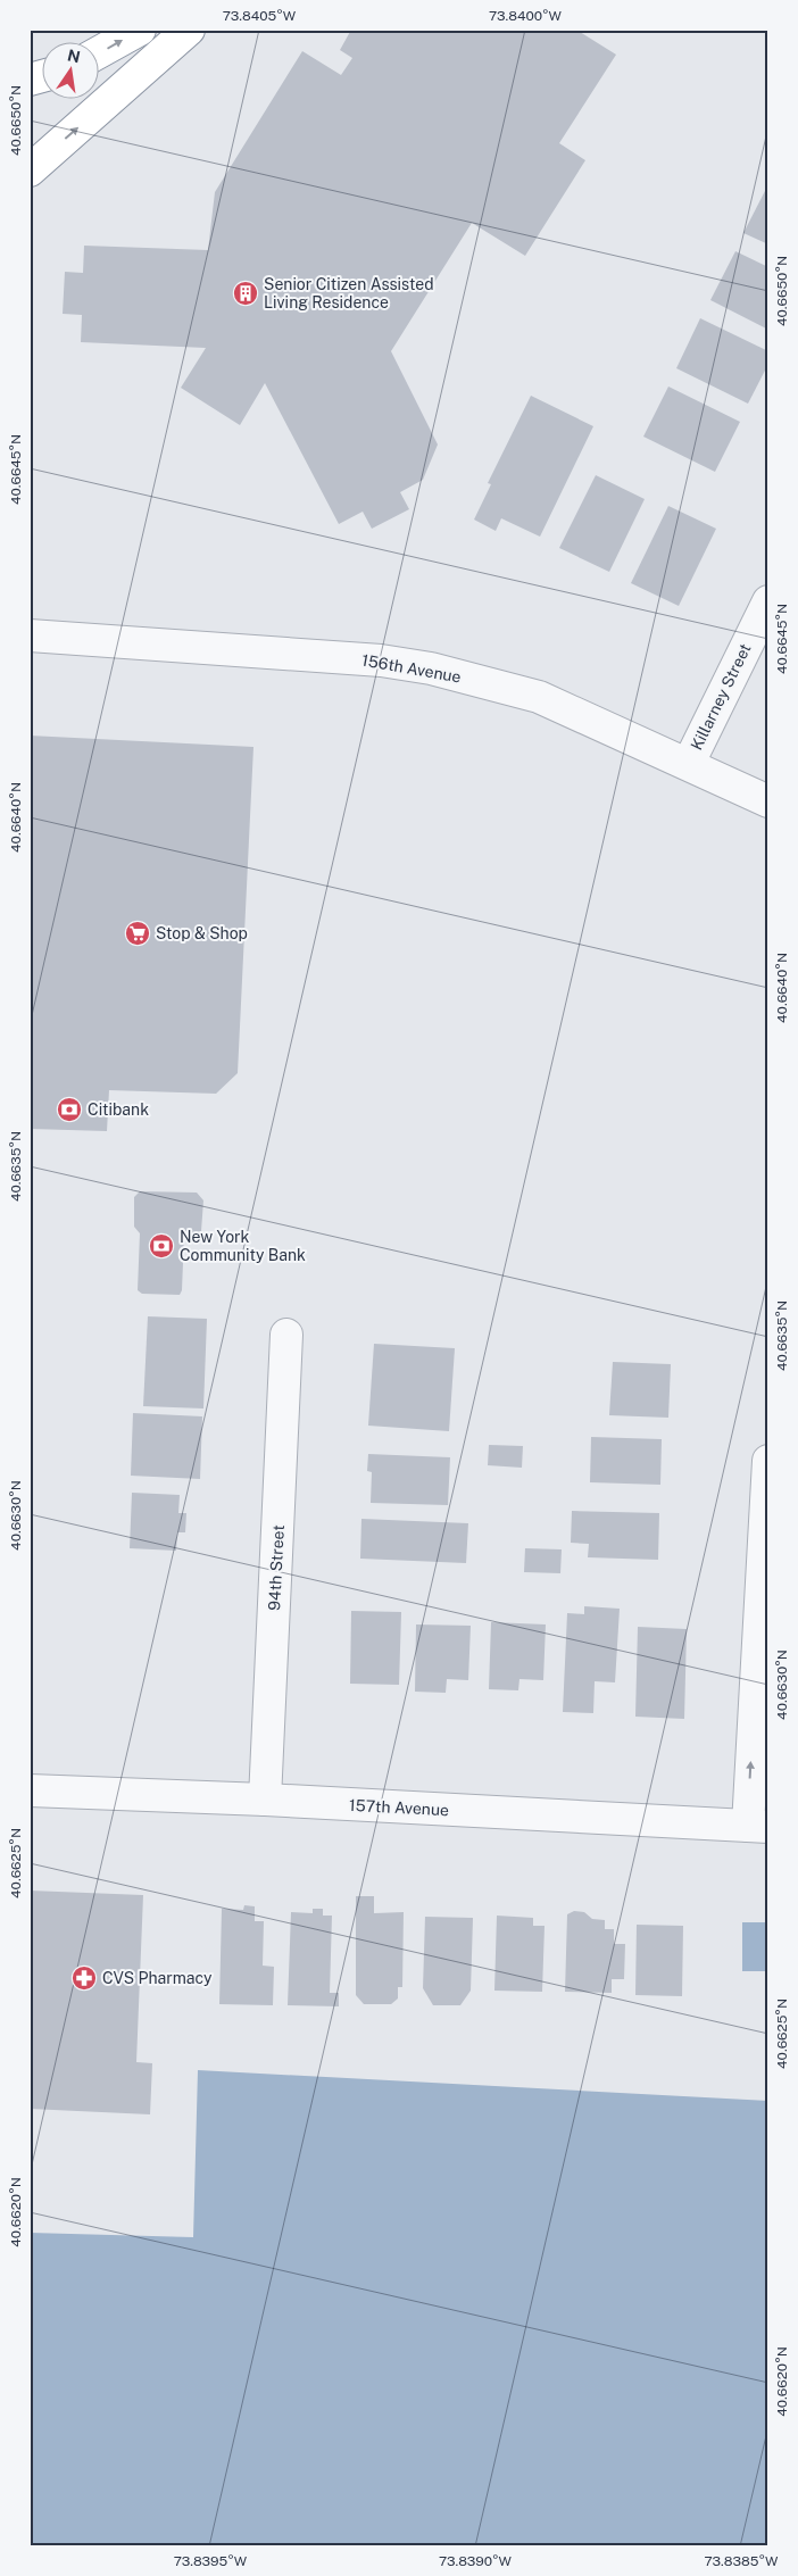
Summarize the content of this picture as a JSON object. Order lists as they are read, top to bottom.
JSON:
{
  "streets": {
    "street": [
      "156th Avenue",
      "Killarney Street",
      "94th Street",
      "157th Avenue"
    ]
  },
  "crossings": [
    ["156th Avenue", "Killarney Street"],
    ["94th Street", "157th Avenue"]
  ],
  "places": {
    "building": ["Senior Citizen Assisted Living Residence"],
    "supermarket": ["Stop & Shop"],
    "bank": ["Citibank", "New York Community Bank"],
    "pharmacy": ["CVS Pharmacy"]
  },
  "north": "top",
  "coordinates": [
    "73.8405°W",
    "73.8400°W",
    "40.6650°N",
    "40.6645°N",
    "40.6640°N",
    "40.6635°N",
    "40.6630°N",
    "40.6625°N",
    "40.6620°N",
    "73.8395°W",
    "73.8390°W",
    "73.8385°W"
  ]
}
